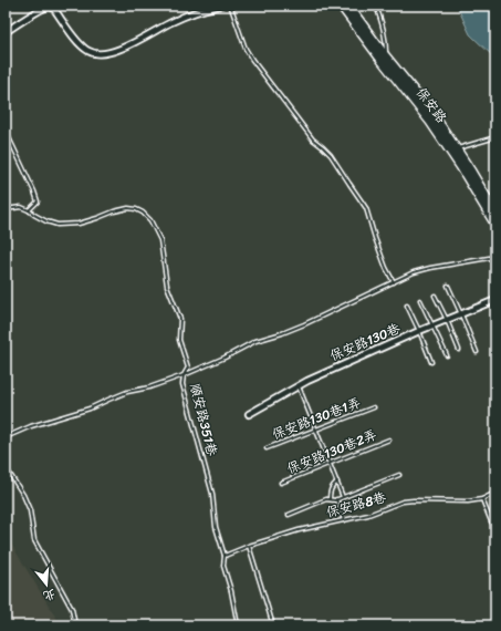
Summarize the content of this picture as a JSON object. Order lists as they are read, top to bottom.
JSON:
{
  "streets": {
    "main road": ["保安路"],
    "street": ["保安路130巷"],
    "lane": [
      "保安路130巷1弄",
      "順安路351巷",
      "保安路130巷2弄",
      "保安路8巷"
    ]
  },
  "crossings": [
    ["順安路351巷", "保安路8巷"]
  ],
  "north": "bottom"
}
